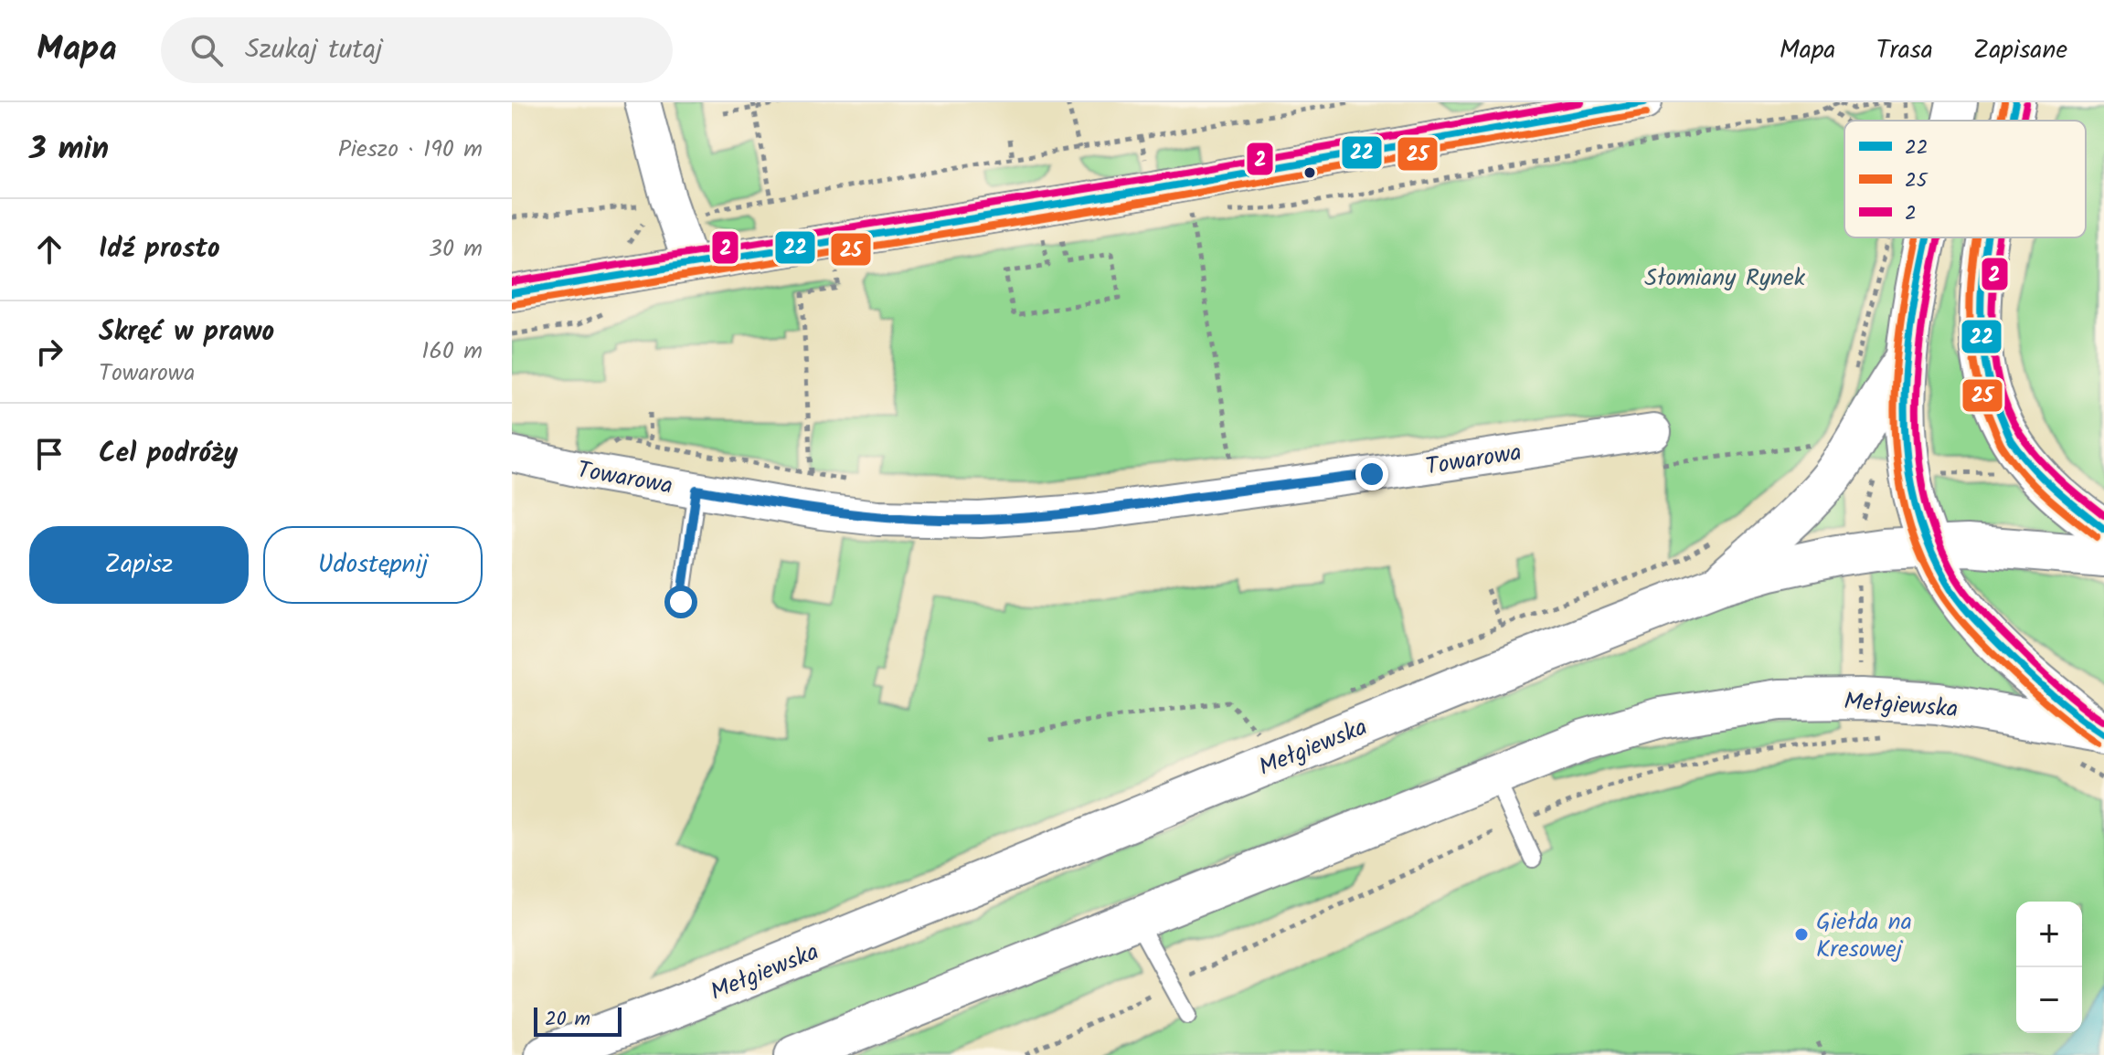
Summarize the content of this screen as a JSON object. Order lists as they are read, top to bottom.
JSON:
{
  "streets": {
    "main road": ["Mełgiewska"],
    "street": ["Towarowa"]
  },
  "parks": ["Słomiany Rynek"],
  "places": ["Giełda na Kresowej"],
  "lines": ["transit line 22", "transit line 25", "transit line 2"],
  "legend": ["22", "25", "2"],
  "scale_bar": "20 m",
  "page": {
    "header": "Mapa",
    "search": "Szukaj tutaj",
    "nav": ["Mapa", "Trasa", "Zapisane"],
    "heading": ["3 min", "Pieszo · 190 m"],
    "list": [
      ["Idź prosto", "30 m"],
      ["Skręć w prawo", "Towarowa", "160 m"],
      "Cel podróży"
    ],
    "buttons": ["Zapisz", "Udostępnij"],
    "map_buttons": ["+", "−"],
    "scale": "20 m"
  }
}
